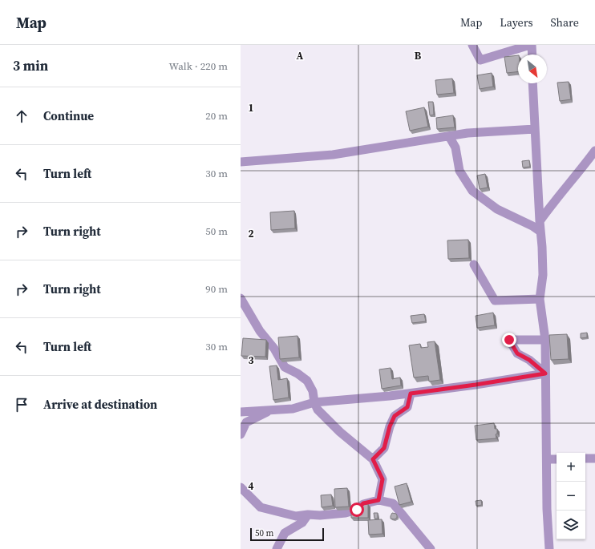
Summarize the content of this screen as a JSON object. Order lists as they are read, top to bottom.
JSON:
{
  "scale_bar": "50 m",
  "north": "bottom right",
  "page": {
    "header": "Map",
    "nav": ["Map", "Layers", "Share"],
    "heading": ["3 min", "Walk · 220 m"],
    "list": [
      ["Continue", "20 m"],
      ["Turn left", "30 m"],
      ["Turn right", "50 m"],
      ["Turn right", "90 m"],
      ["Turn left", "30 m"],
      "Arrive at destination"
    ],
    "map_buttons": ["+", "−"],
    "scale": "50 m"
  },
  "grid": {
    "columns": ["A", "B"],
    "rows": [
      "1",
      "2",
      "3",
      "4"
    ]
  }
}
